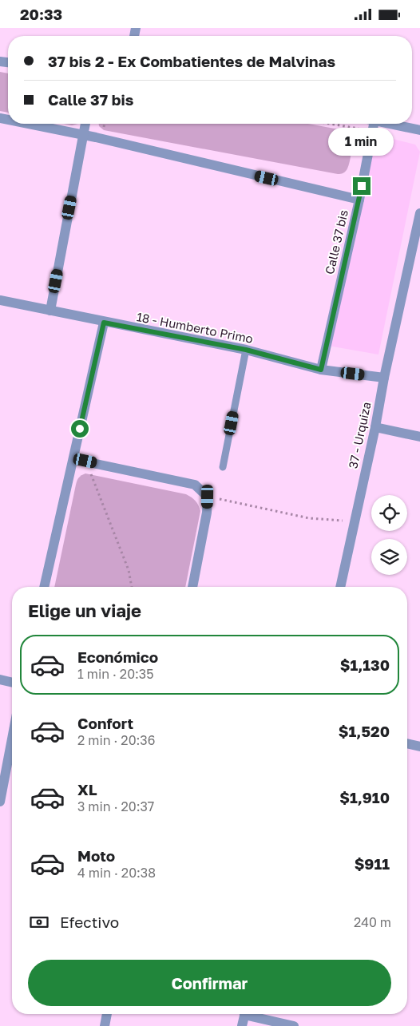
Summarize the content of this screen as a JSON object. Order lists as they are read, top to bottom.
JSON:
{
  "streets": {
    "street": ["Calle 37 bis", "18 - Humberto Primo", "37 - Urquiza"]
  },
  "crossings": [
    ["Calle 37 bis", "18 - Humberto Primo"],
    ["18 - Humberto Primo", "37 - Urquiza"]
  ],
  "page": {
    "status": "20:33",
    "banner": ["37 bis 2 - Ex Combatientes de Malvinas", "Calle 37 bis"],
    "bubble": "1 min",
    "heading": "Elige un viaje",
    "list": [
      {
        "name": "Económico",
        "note": "1 min · 20:35",
        "value": "$1,130"
      },
      {
        "name": "Confort",
        "note": "2 min · 20:36",
        "value": "$1,520"
      },
      {
        "name": "XL",
        "note": "3 min · 20:37",
        "value": "$1,910"
      },
      {
        "name": "Moto",
        "note": "4 min · 20:38",
        "value": "$911"
      }
    ],
    "pay": ["Efectivo", "240 m"],
    "buttons": "Confirmar"
  }
}
